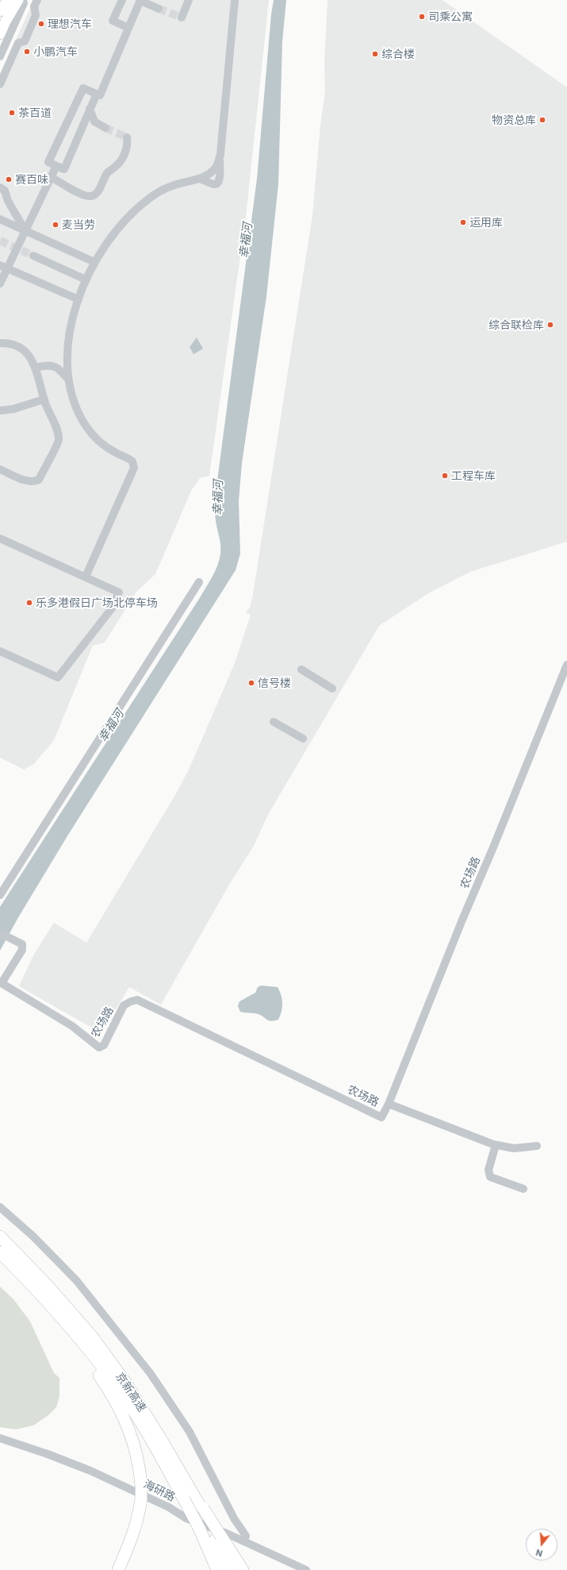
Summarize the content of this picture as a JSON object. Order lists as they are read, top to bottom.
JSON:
{
  "streets": {
    "highway": ["京新高速"],
    "street": ["农场路", "海研路"]
  },
  "water": ["幸福河"],
  "places": [
    "司乘公寓",
    "理想汽车",
    "小鹏汽车",
    "综合楼",
    "茶百道",
    "物资总库",
    "赛百味",
    "运用库",
    "麦当劳",
    "综合联检库",
    "工程车库",
    "乐多港假日广场北停车场",
    "信号楼"
  ],
  "north": "bottom"
}
